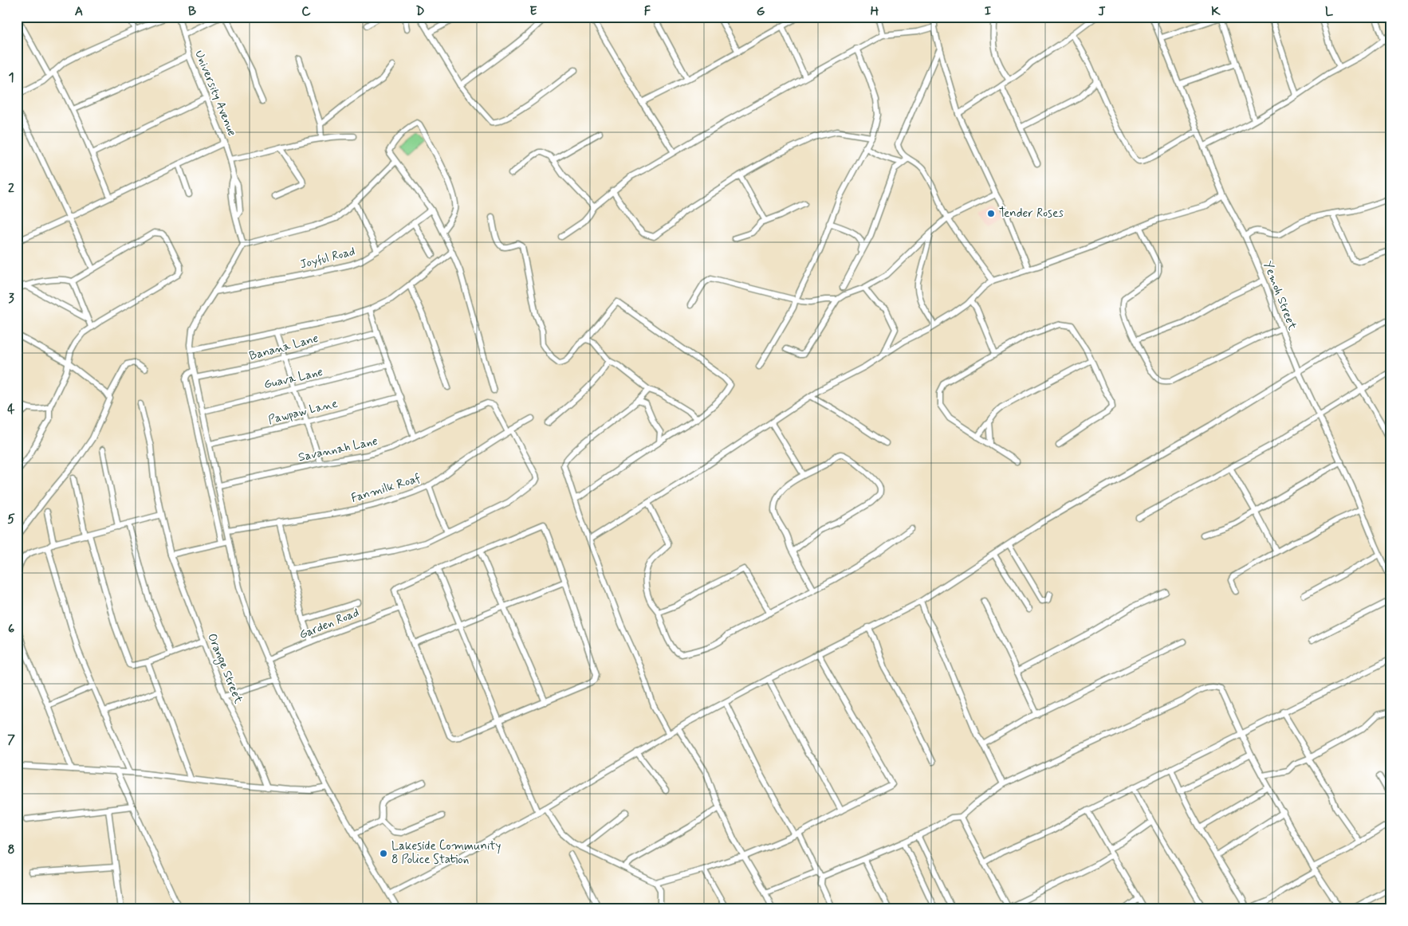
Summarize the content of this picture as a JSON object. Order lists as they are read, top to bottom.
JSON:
{
  "streets": {
    "street": [
      "University Avenue",
      "Joyful Road",
      "Yemoh Street",
      "Banana Lane",
      "Guava Lane",
      "Pawpaw Lane",
      "Savannah Lane",
      "Fanmilk Roaf",
      "Garden Road",
      "Orange Street"
    ]
  },
  "crossings": [
    ["Savannah Lane", "Fanmilk Roaf"]
  ],
  "places": ["Tender Roses", "Lakeside Community 8 Police Station"],
  "grid": {
    "columns": [
      "A",
      "B",
      "C",
      "D",
      "E",
      "F",
      "G",
      "H",
      "I",
      "J",
      "K",
      "L"
    ],
    "rows": [
      "1",
      "2",
      "3",
      "4",
      "5",
      "6",
      "7",
      "8"
    ]
  }
}
